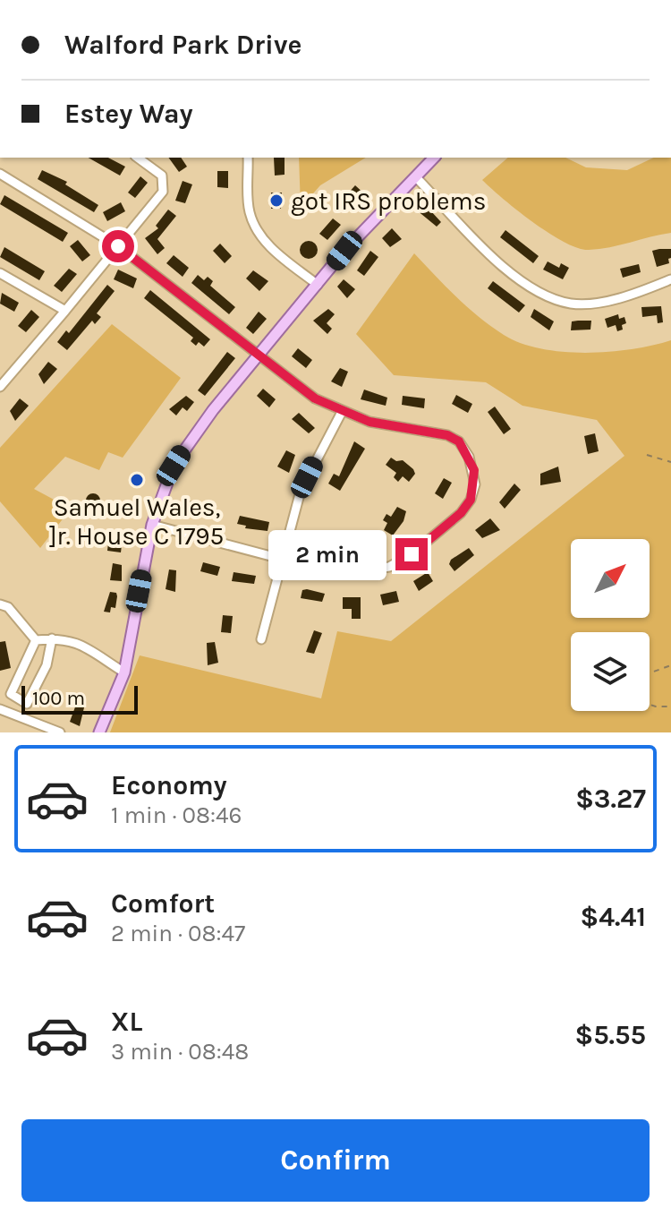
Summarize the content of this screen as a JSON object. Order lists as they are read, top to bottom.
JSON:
{
  "places": ["got IRS problems", "Samuel Wales, ]r. House C 1795"],
  "scale_bar": "100 m",
  "north": "top right",
  "page": {
    "banner": ["Walford Park Drive", "Estey Way"],
    "bubble": "2 min",
    "scale": "100 m",
    "list": [
      {
        "name": "Economy",
        "note": "1 min · 08:46",
        "value": "$3.27"
      },
      {
        "name": "Comfort",
        "note": "2 min · 08:47",
        "value": "$4.41"
      },
      {
        "name": "XL",
        "note": "3 min · 08:48",
        "value": "$5.55"
      }
    ],
    "buttons": "Confirm"
  }
}
